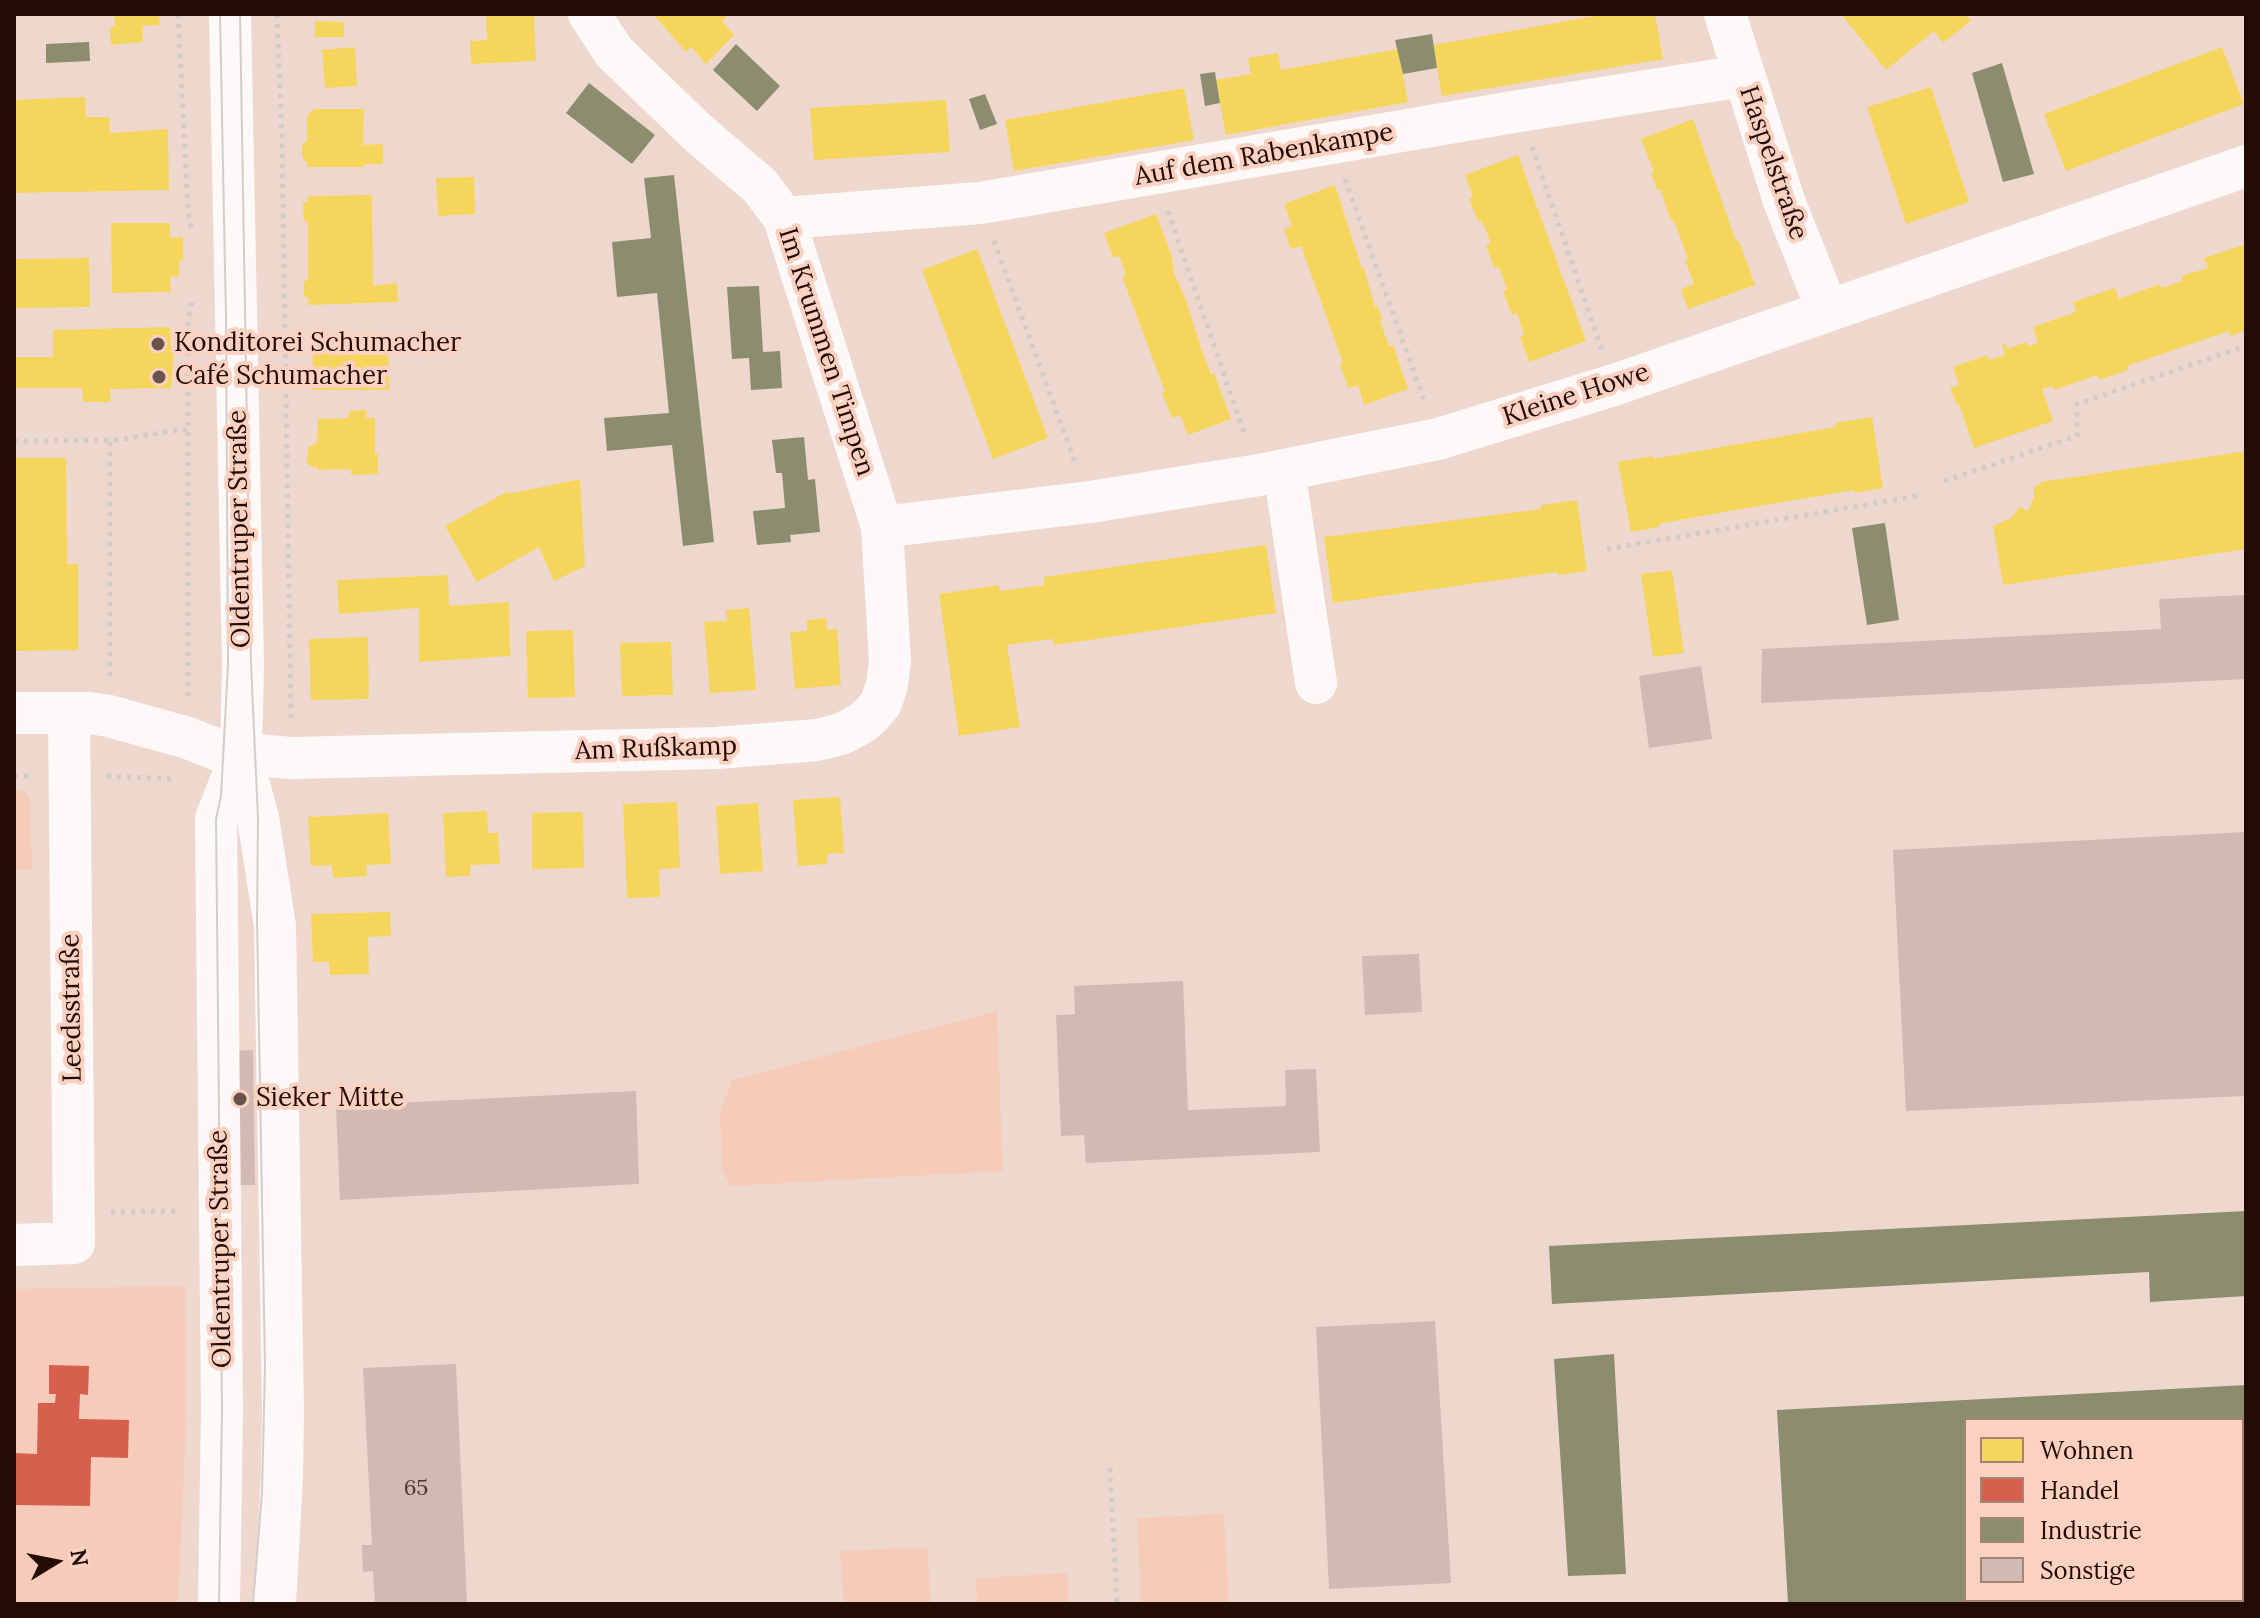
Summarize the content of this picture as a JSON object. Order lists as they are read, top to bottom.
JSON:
{
  "streets": {
    "street": [
      "Auf dem Rabenkampe",
      "Haspelstraße",
      "Im Krummen Timpen",
      "Kleine Howe",
      "Oldentruper Straße",
      "Am Rußkamp",
      "Leedsstraße"
    ]
  },
  "crossings": [
    ["Auf dem Rabenkampe", "Haspelstraße"],
    ["Auf dem Rabenkampe", "Im Krummen Timpen"],
    ["Haspelstraße", "Kleine Howe"],
    ["Im Krummen Timpen", "Kleine Howe"],
    ["Im Krummen Timpen", "Am Rußkamp"],
    ["Kleine Howe", "Am Rußkamp"],
    ["Oldentruper Straße", "Am Rußkamp"],
    ["Am Rußkamp", "Leedsstraße"]
  ],
  "places": ["Konditorei Schumacher", "Café Schumacher", "Sieker Mitte"],
  "house_numbers": ["65"],
  "legend": [
    "Wohnen",
    "Handel",
    "Industrie",
    "Sonstige"
  ],
  "north": "right"
}
